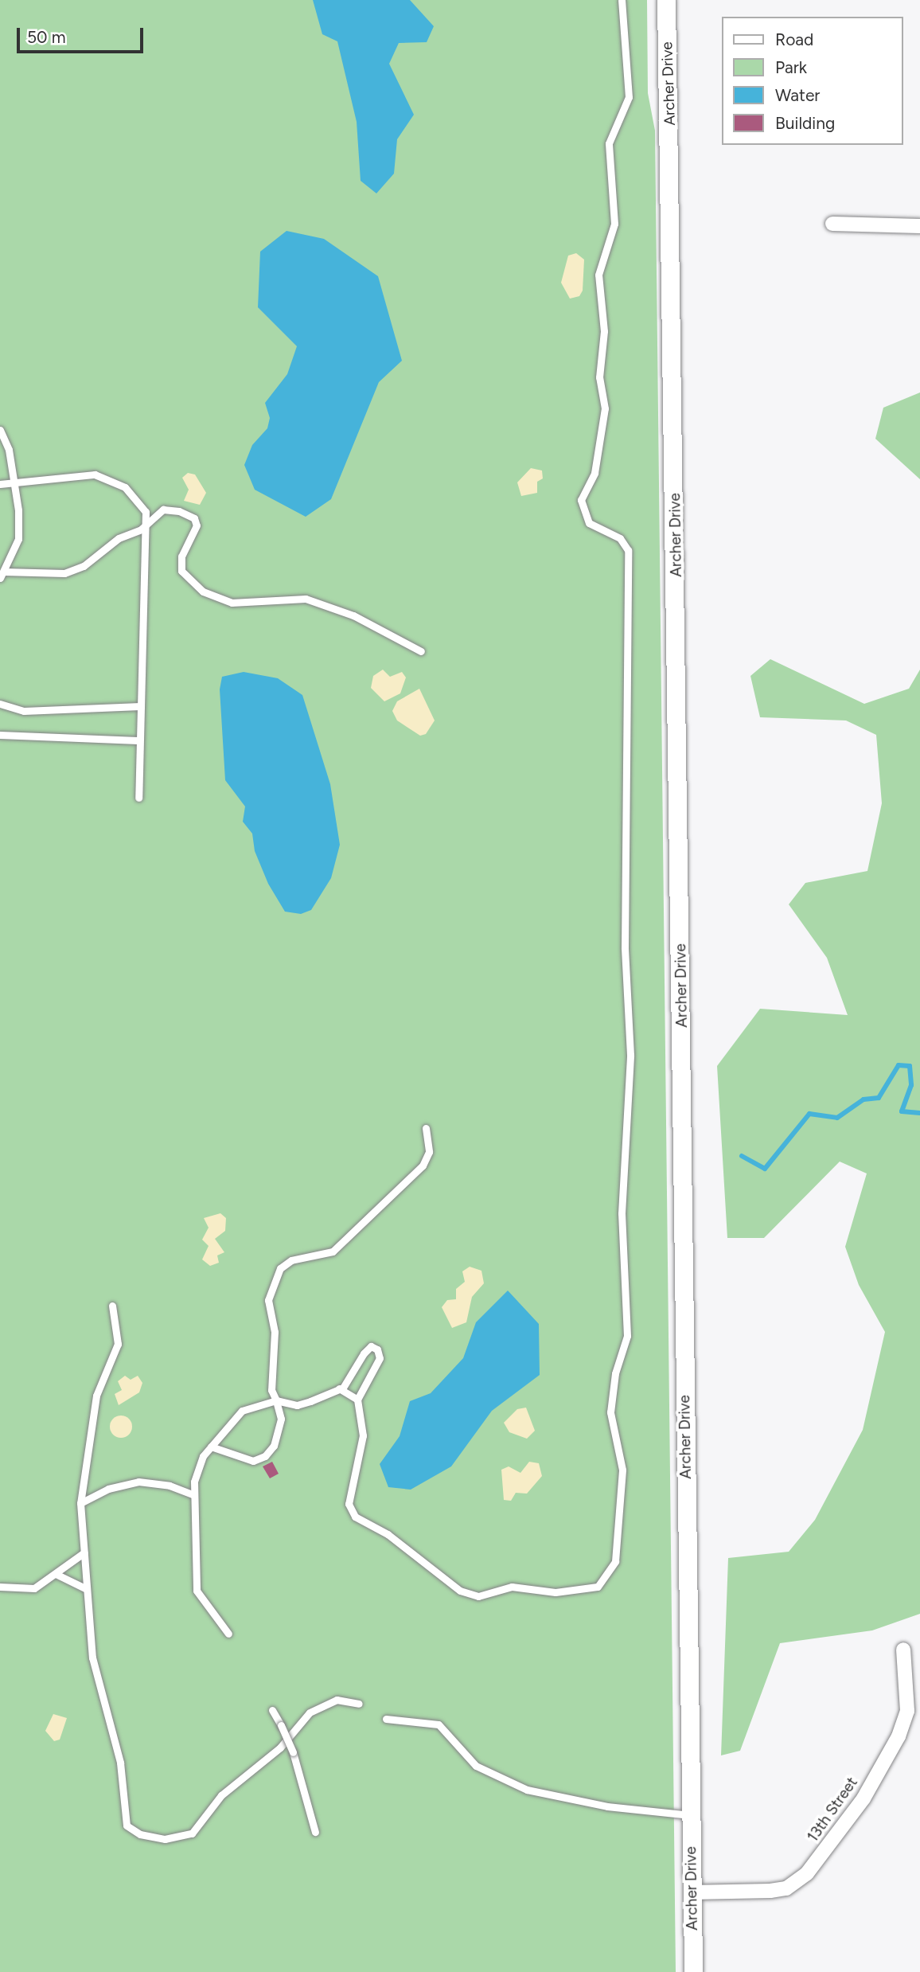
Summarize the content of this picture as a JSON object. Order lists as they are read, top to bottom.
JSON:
{
  "streets": {
    "street": ["Archer Drive", "13th Street"]
  },
  "crossings": [
    ["Archer Drive", "13th Street"]
  ],
  "legend": [
    "Road",
    "Park",
    "Water",
    "Building"
  ],
  "scale_bar": "50 m"
}
